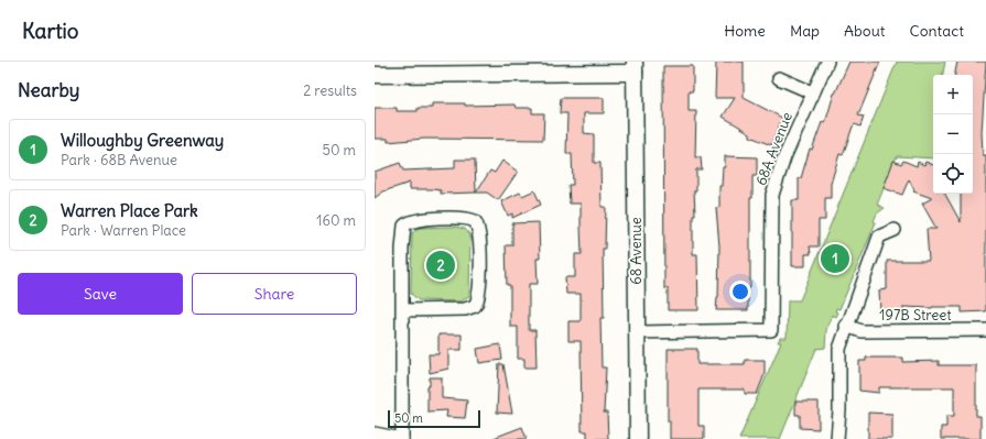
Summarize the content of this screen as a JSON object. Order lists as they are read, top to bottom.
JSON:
{
  "streets": {
    "street": ["68A Avenue", "68 Avenue", "197B Street"]
  },
  "crossings": [
    ["68A Avenue", "68 Avenue"]
  ],
  "scale_bar": "50 m",
  "page": {
    "header": "Kartio",
    "nav": [
      "Home",
      "Map",
      "About",
      "Contact"
    ],
    "heading": ["Nearby", "2 results"],
    "map_buttons": ["+", "−"],
    "list": [
      {
        "mark": "1",
        "name": "Willoughby Greenway",
        "note": "Park · 68B Avenue",
        "value": "50 m"
      },
      {
        "mark": "2",
        "name": "Warren Place Park",
        "note": "Park · Warren Place",
        "value": "160 m"
      }
    ],
    "pins": ["1", "2"],
    "buttons": ["Save", "Share"],
    "scale": "50 m"
  }
}
